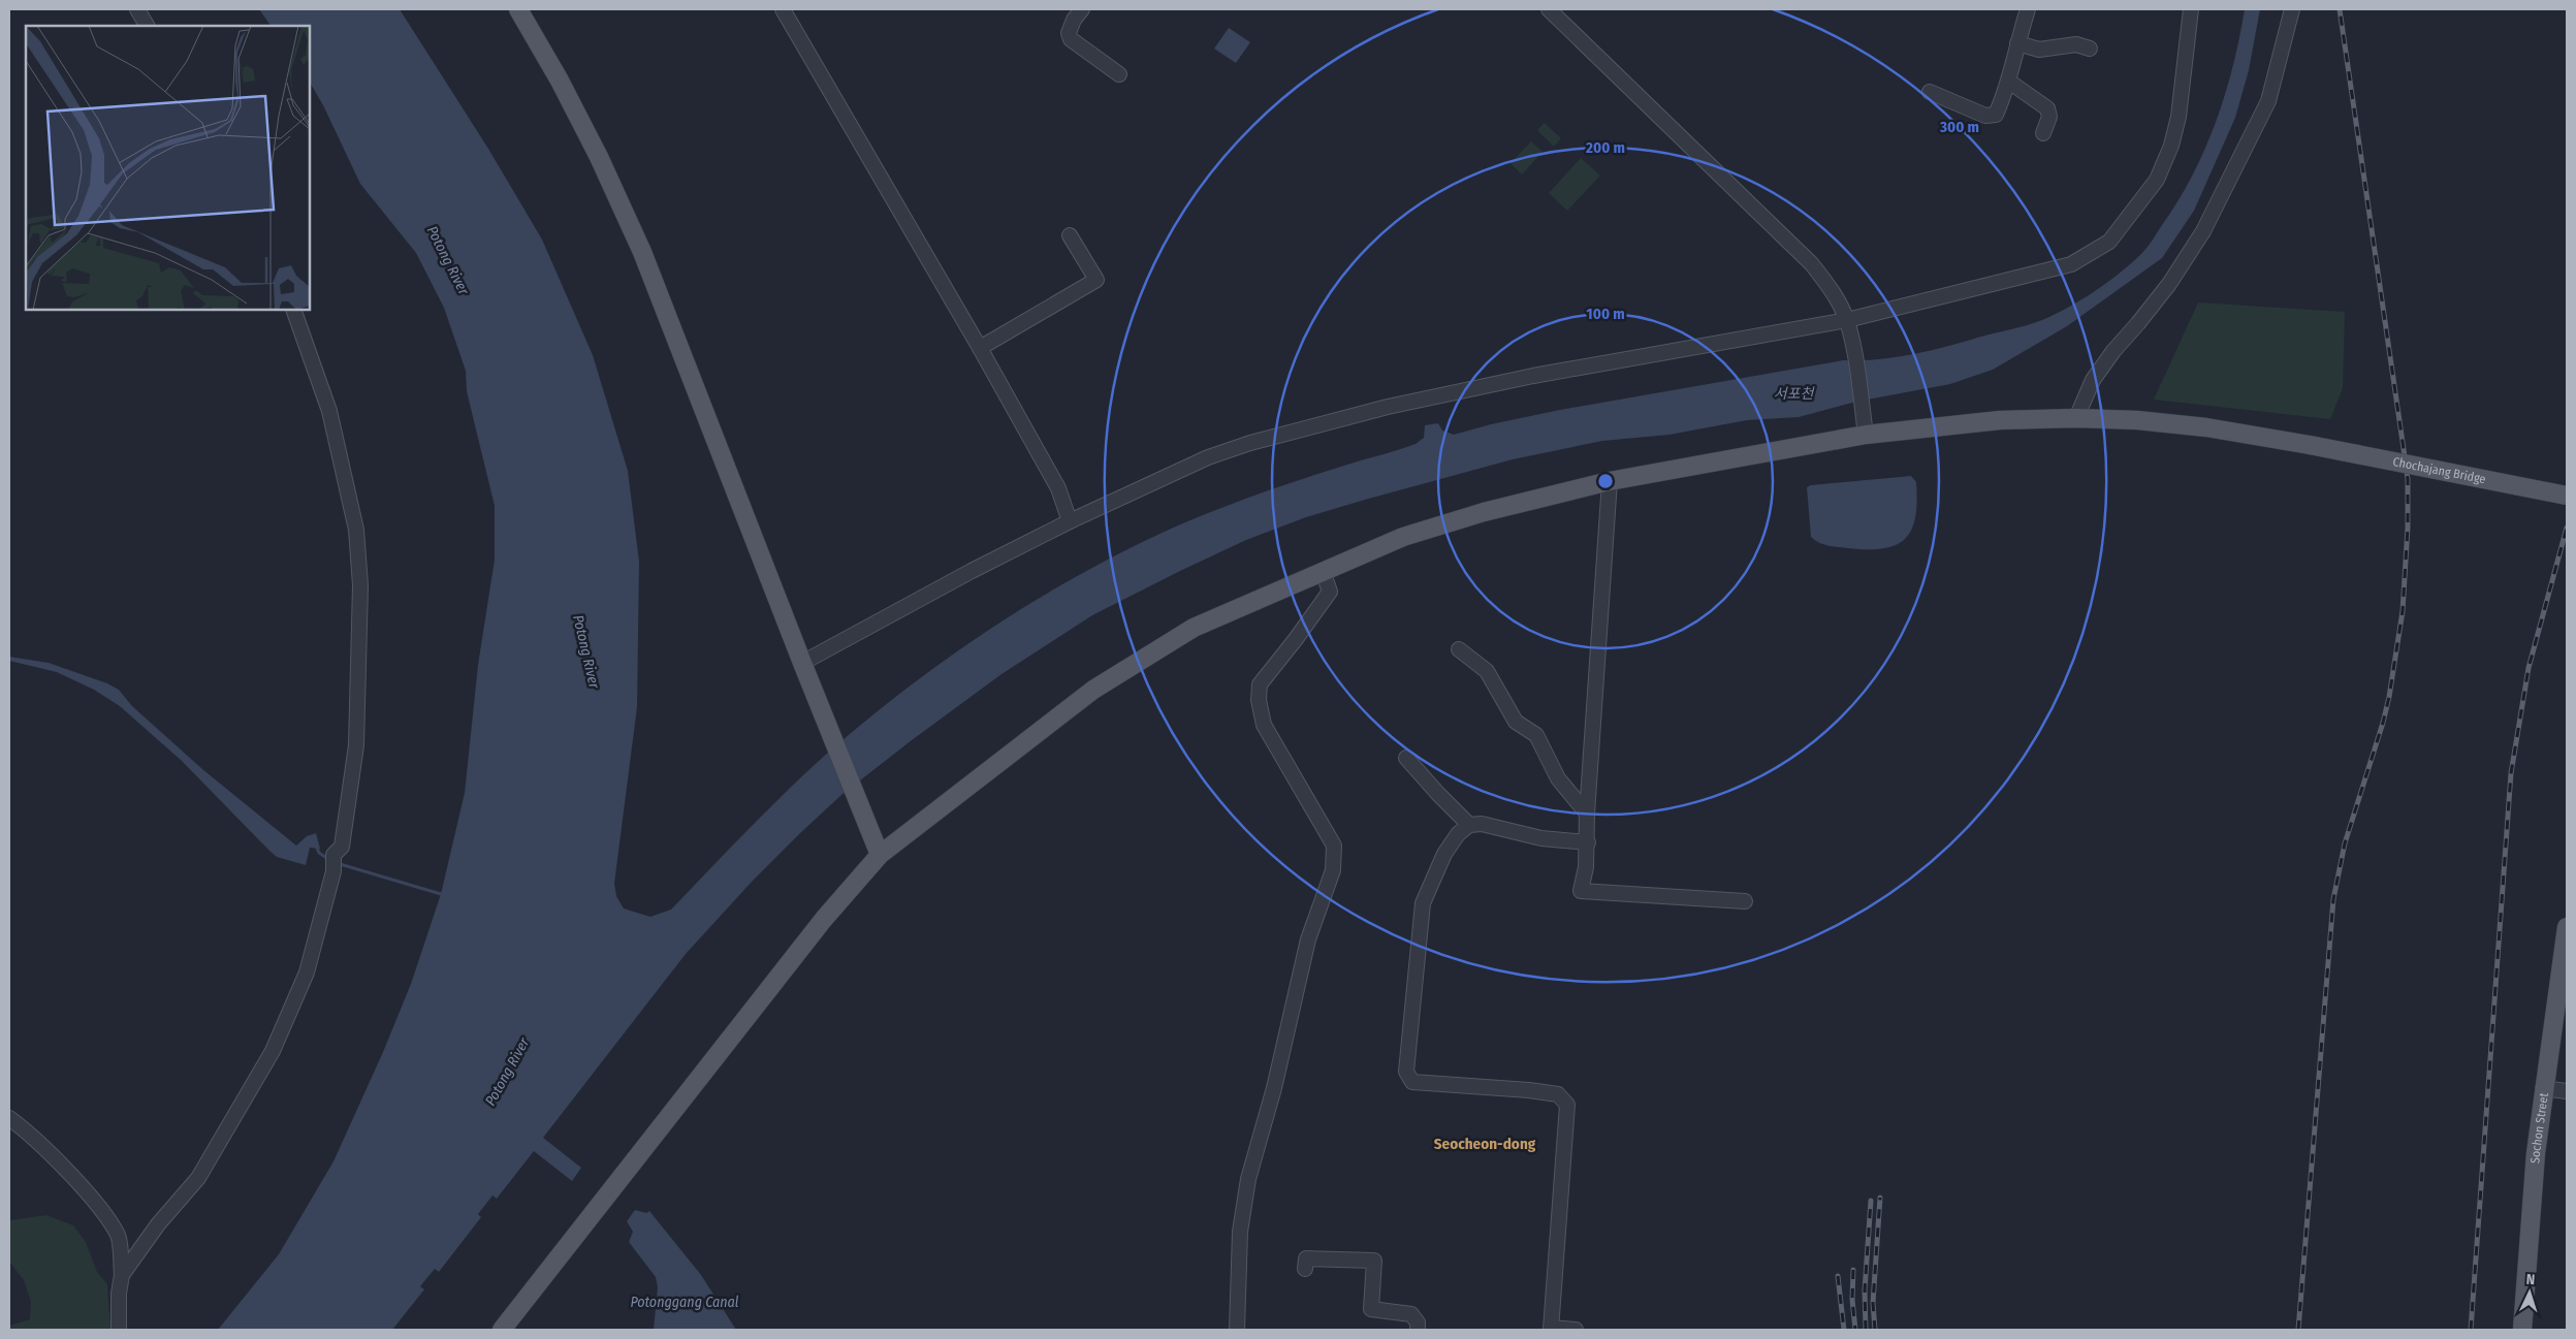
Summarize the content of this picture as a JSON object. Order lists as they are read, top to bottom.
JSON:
{
  "streets": {
    "main road": ["Chochajang Bridge", "Sochon Street"]
  },
  "districts": ["Seocheon-dong"],
  "water": ["Potong River", "서포천", "Potonggang Canal"],
  "north": "top",
  "rings": ["300 m", "200 m", "100 m"]
}
